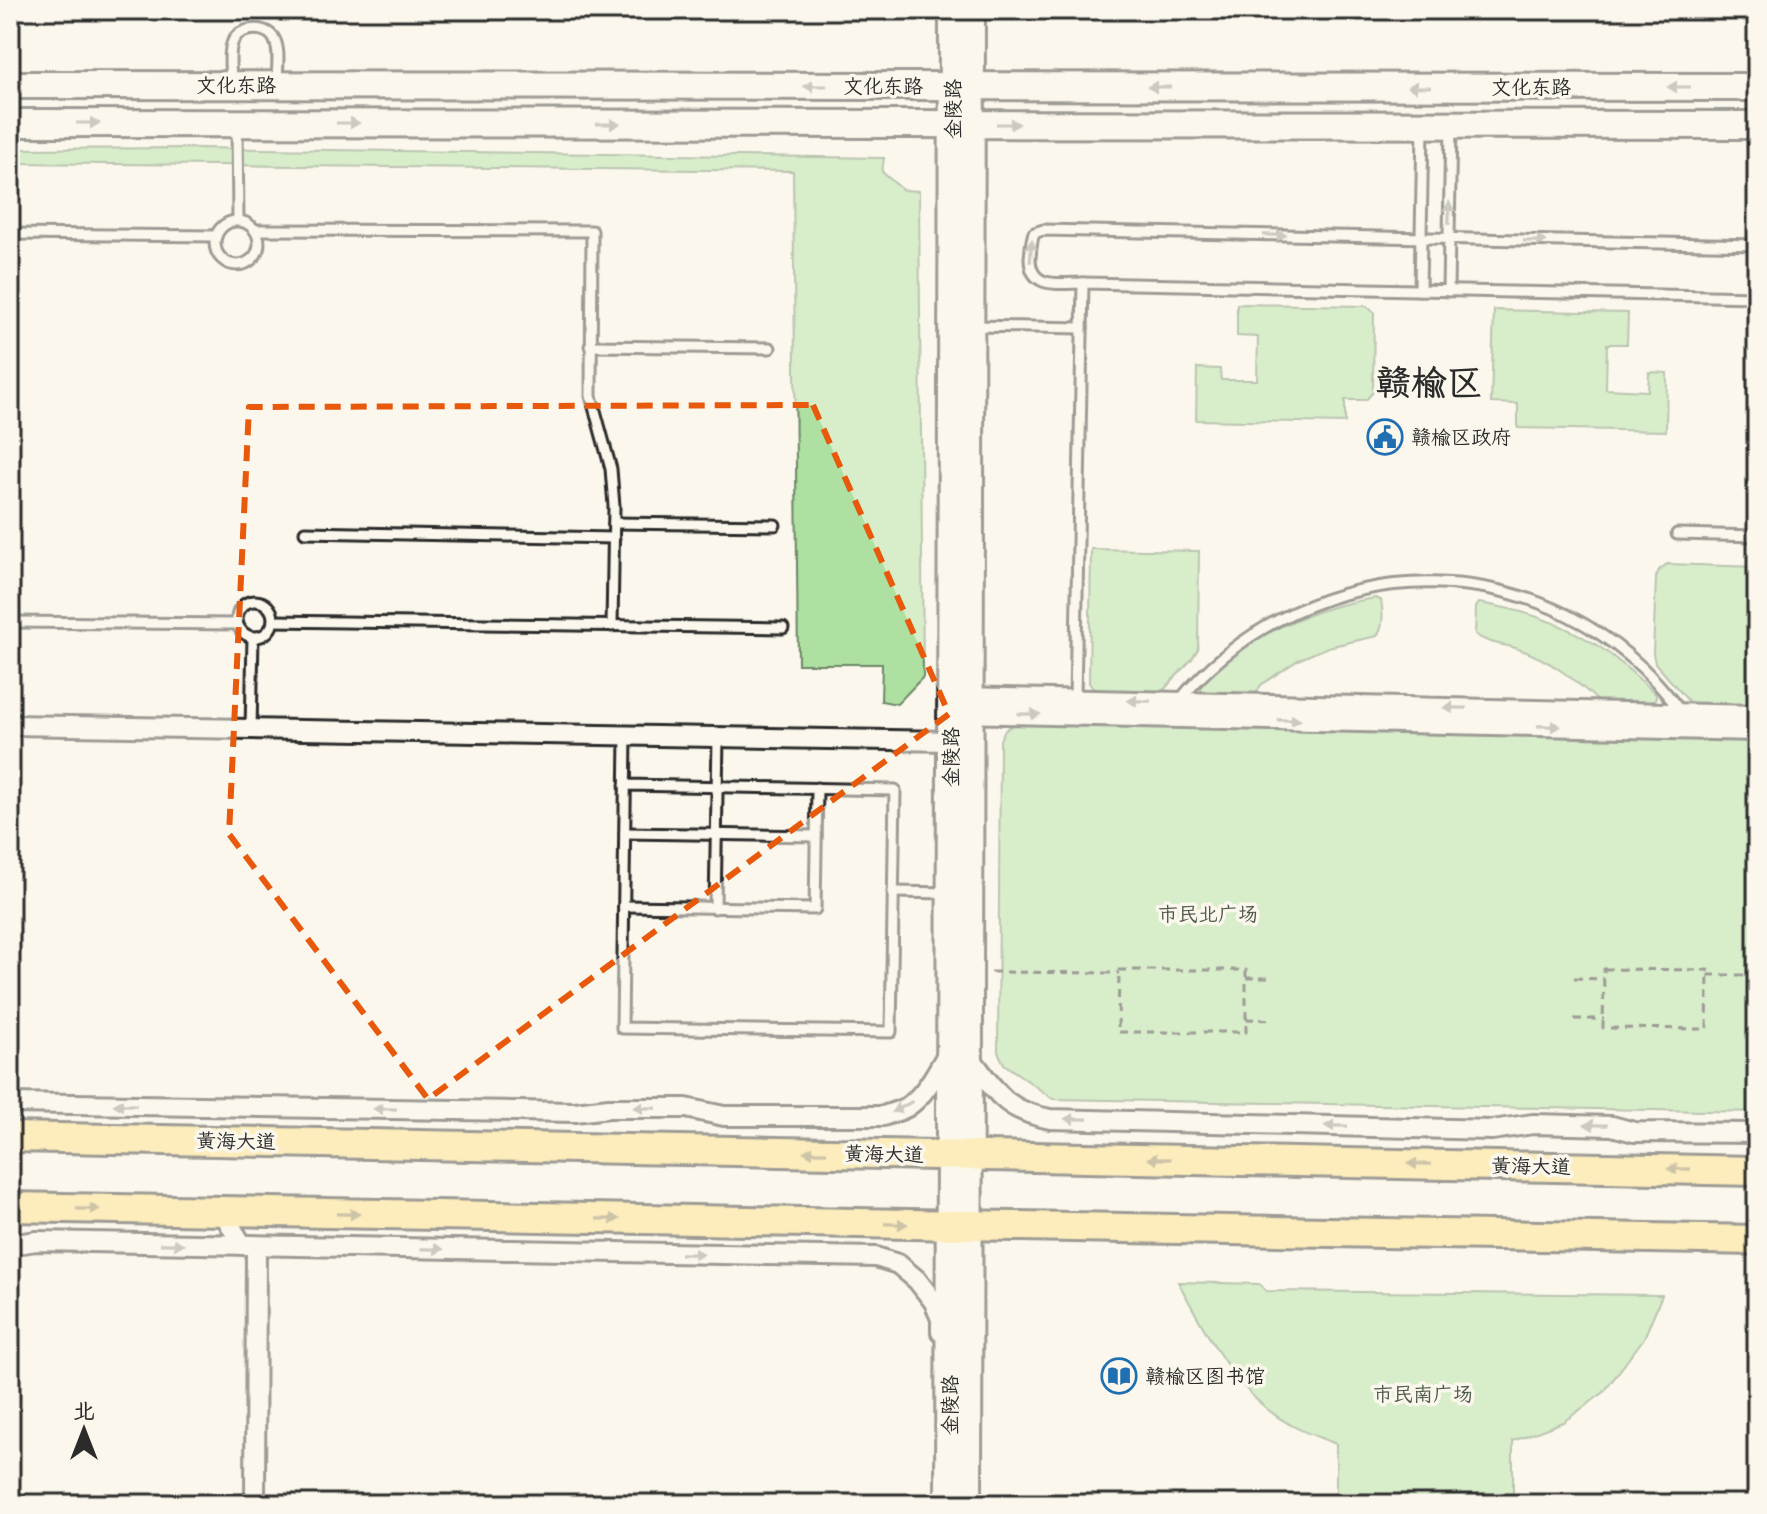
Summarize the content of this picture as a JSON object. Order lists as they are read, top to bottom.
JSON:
{
  "streets": {
    "main road": ["文化东路", "金陵路", "黄海大道"]
  },
  "crossings": [
    ["文化东路", "金陵路"],
    ["金陵路", "黄海大道"]
  ],
  "districts": ["赣榆区"],
  "parks": ["市民北广场", "市民南广场"],
  "places": {
    "public building": ["赣榆区政府"],
    "library": ["赣榆区图书馆"]
  },
  "north": "top"
}
